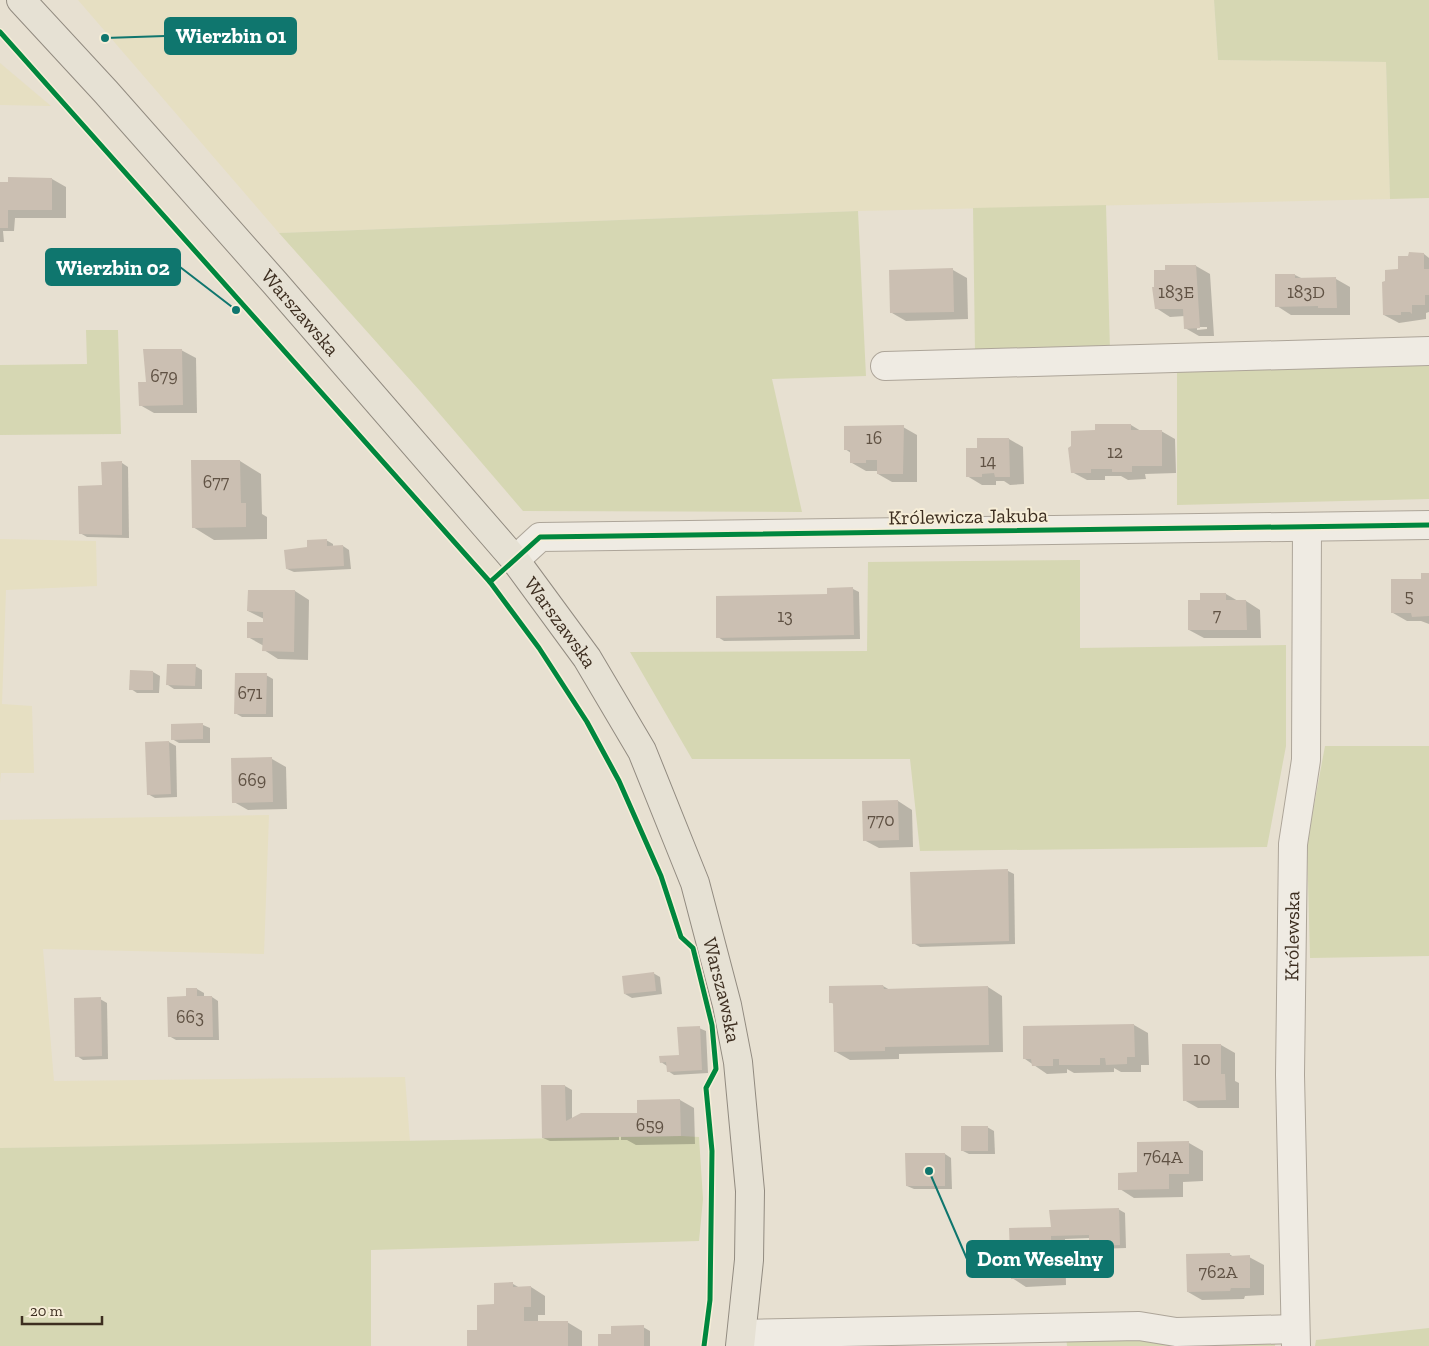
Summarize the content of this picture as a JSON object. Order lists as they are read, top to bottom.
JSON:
{
  "streets": {
    "main road": ["Warszawska"],
    "street": ["Królewicza Jakuba", "Królewska"]
  },
  "crossings": [
    ["Warszawska", "Królewicza Jakuba"],
    ["Królewicza Jakuba", "Królewska"]
  ],
  "places": ["Wierzbin 01", "Wierzbin 02", "Dom Weselny"],
  "house_numbers": [
    "183E",
    "183D",
    "679",
    "16",
    "12",
    "14",
    "677",
    "5",
    "7",
    "13",
    "671",
    "669",
    "770",
    "663",
    "10",
    "659",
    "764A",
    "762A"
  ],
  "scale_bar": "20 m"
}
